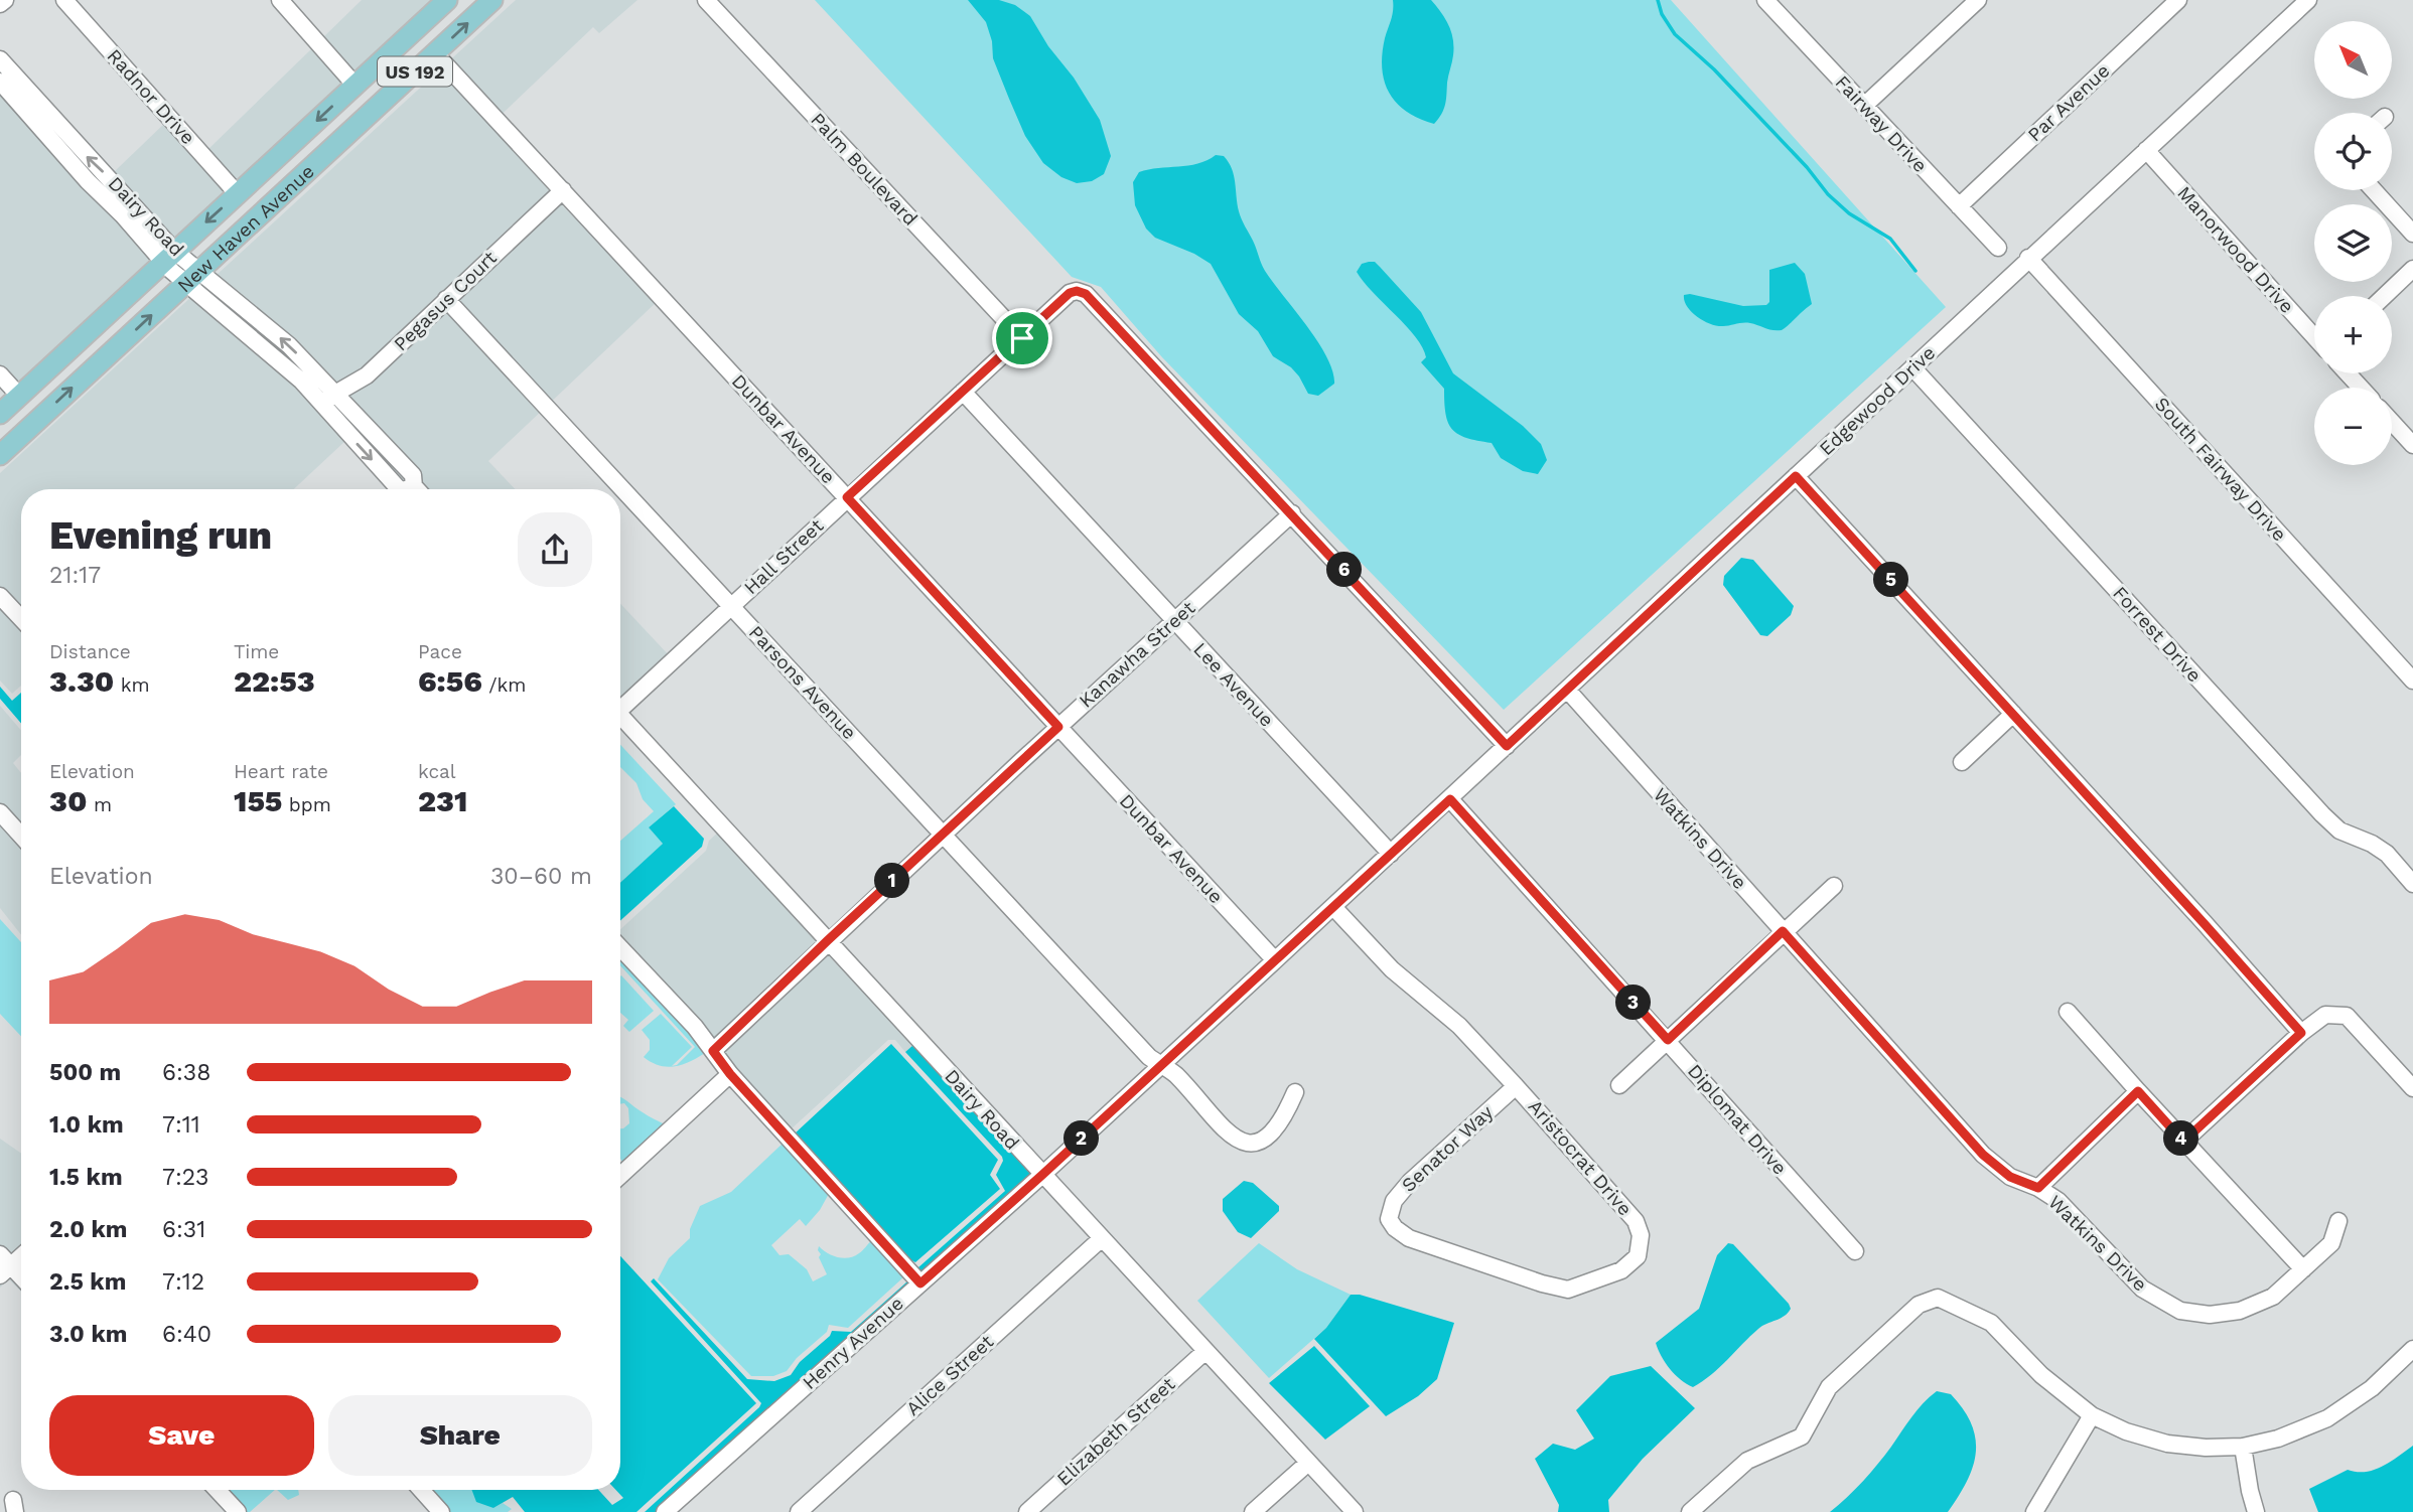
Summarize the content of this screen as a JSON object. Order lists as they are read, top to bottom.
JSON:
{
  "streets": {
    "main road": ["US 192", "New Haven Avenue"],
    "street": [
      "Radnor Drive",
      "Par Avenue",
      "Fairway Drive",
      "Palm Boulevard",
      "Dairy Road",
      "Manorwood Drive",
      "Pegasus Court",
      "Edgewood Drive",
      "Dunbar Avenue",
      "South Fairway Drive",
      "Hall Street",
      "Forrest Drive",
      "Kanawha Street",
      "Parsons Avenue",
      "Lee Avenue",
      "Watkins Drive",
      "Diplomat Drive",
      "Senator Way",
      "Aristocrat Drive",
      "Henry Avenue",
      "Alice Street",
      "Elizabeth Street"
    ]
  },
  "crossings": [
    ["Radnor Drive", "New Haven Avenue"],
    ["Par Avenue", "Fairway Drive"],
    ["Palm Boulevard", "Hall Street"],
    ["Dairy Road", "New Haven Avenue"],
    ["Dairy Road", "Pegasus Court"],
    ["Dairy Road", "Edgewood Drive"],
    ["Dairy Road", "Kanawha Street"],
    ["Dairy Road", "Henry Avenue"],
    ["Dairy Road", "Alice Street"],
    ["Dairy Road", "Elizabeth Street"],
    ["New Haven Avenue", "Dunbar Avenue"],
    ["Manorwood Drive", "Edgewood Drive"],
    ["Pegasus Court", "Dunbar Avenue"],
    ["Pegasus Court", "Parsons Avenue"],
    ["Edgewood Drive", "Dunbar Avenue"],
    ["Edgewood Drive", "South Fairway Drive"],
    ["Edgewood Drive", "Forrest Drive"],
    ["Edgewood Drive", "Parsons Avenue"],
    ["Edgewood Drive", "Lee Avenue"],
    ["Edgewood Drive", "Watkins Drive"],
    ["Edgewood Drive", "Diplomat Drive"],
    ["Edgewood Drive", "Aristocrat Drive"],
    ["Edgewood Drive", "Henry Avenue"],
    ["Dunbar Avenue", "Hall Street"],
    ["Dunbar Avenue", "Kanawha Street"],
    ["Hall Street", "Kanawha Street"],
    ["Hall Street", "Parsons Avenue"],
    ["Hall Street", "Lee Avenue"],
    ["Kanawha Street", "Parsons Avenue"],
    ["Kanawha Street", "Lee Avenue"],
    ["Senator Way", "Aristocrat Drive"]
  ],
  "north": "top left",
  "page": {
    "map_buttons": ["+", "−"],
    "heading": ["Evening run", "21:17"],
    "pins": [
      "6",
      "5",
      "1",
      "3",
      "2",
      "4"
    ],
    "stats": [
      ["Distance", "3.30 km"],
      ["Time", "22:53"],
      ["Pace", "6:56 /km"],
      ["Elevation", "30 m"],
      ["Heart rate", "155 bpm"],
      ["kcal", "231"]
    ],
    "chart": ["Elevation", "30–60 m"],
    "list": [
      {
        "name": "500 m",
        "note": "6:38"
      },
      {
        "name": "1.0 km",
        "note": "7:11"
      },
      {
        "name": "1.5 km",
        "note": "7:23"
      },
      {
        "name": "2.0 km",
        "note": "6:31"
      },
      {
        "name": "2.5 km",
        "note": "7:12"
      },
      {
        "name": "3.0 km",
        "note": "6:40"
      }
    ],
    "buttons": ["Save", "Share"]
  }
}
